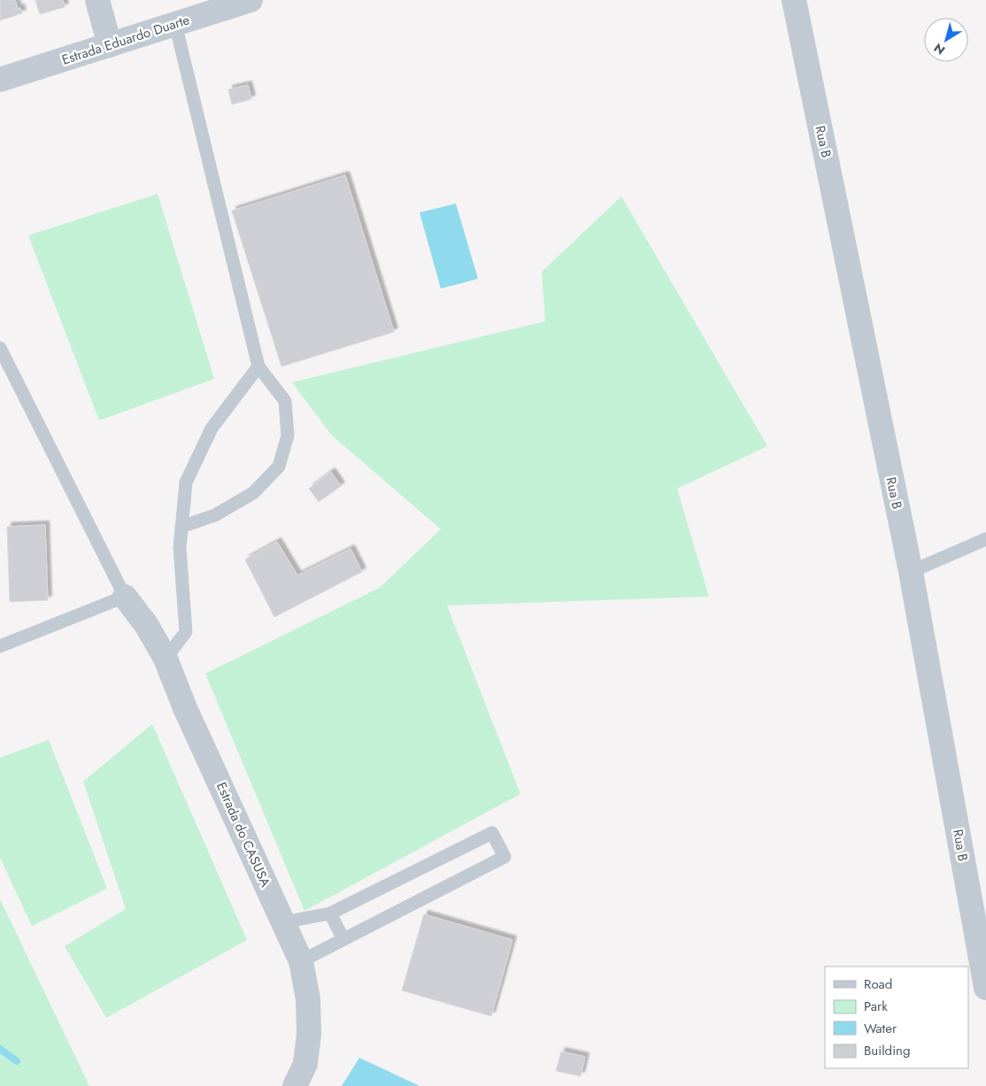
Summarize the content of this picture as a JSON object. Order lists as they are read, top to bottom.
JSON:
{
  "streets": {
    "street": ["Estrada Eduardo Duarte", "Rua B", "Estrada do CASUSA"]
  },
  "legend": [
    "Road",
    "Park",
    "Water",
    "Building"
  ],
  "north": "bottom left"
}
